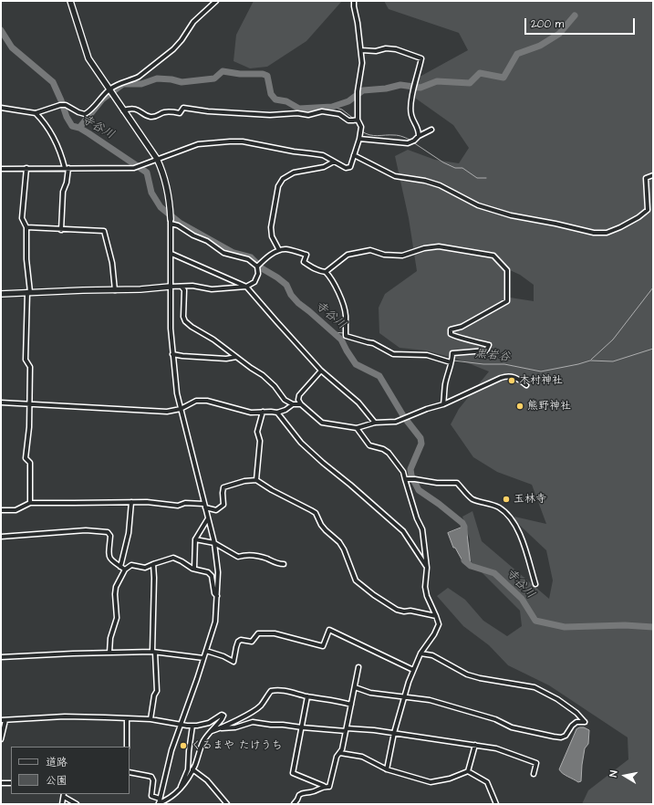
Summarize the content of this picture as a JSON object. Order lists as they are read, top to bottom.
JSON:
{
  "water": ["寺谷川", "黒岩谷"],
  "places": [
    "木村神社",
    "熊野神社",
    "玉林寺",
    "くるまや たけうち"
  ],
  "legend": ["道路", "公園"],
  "scale_bar": "200 m",
  "north": "left"
}
